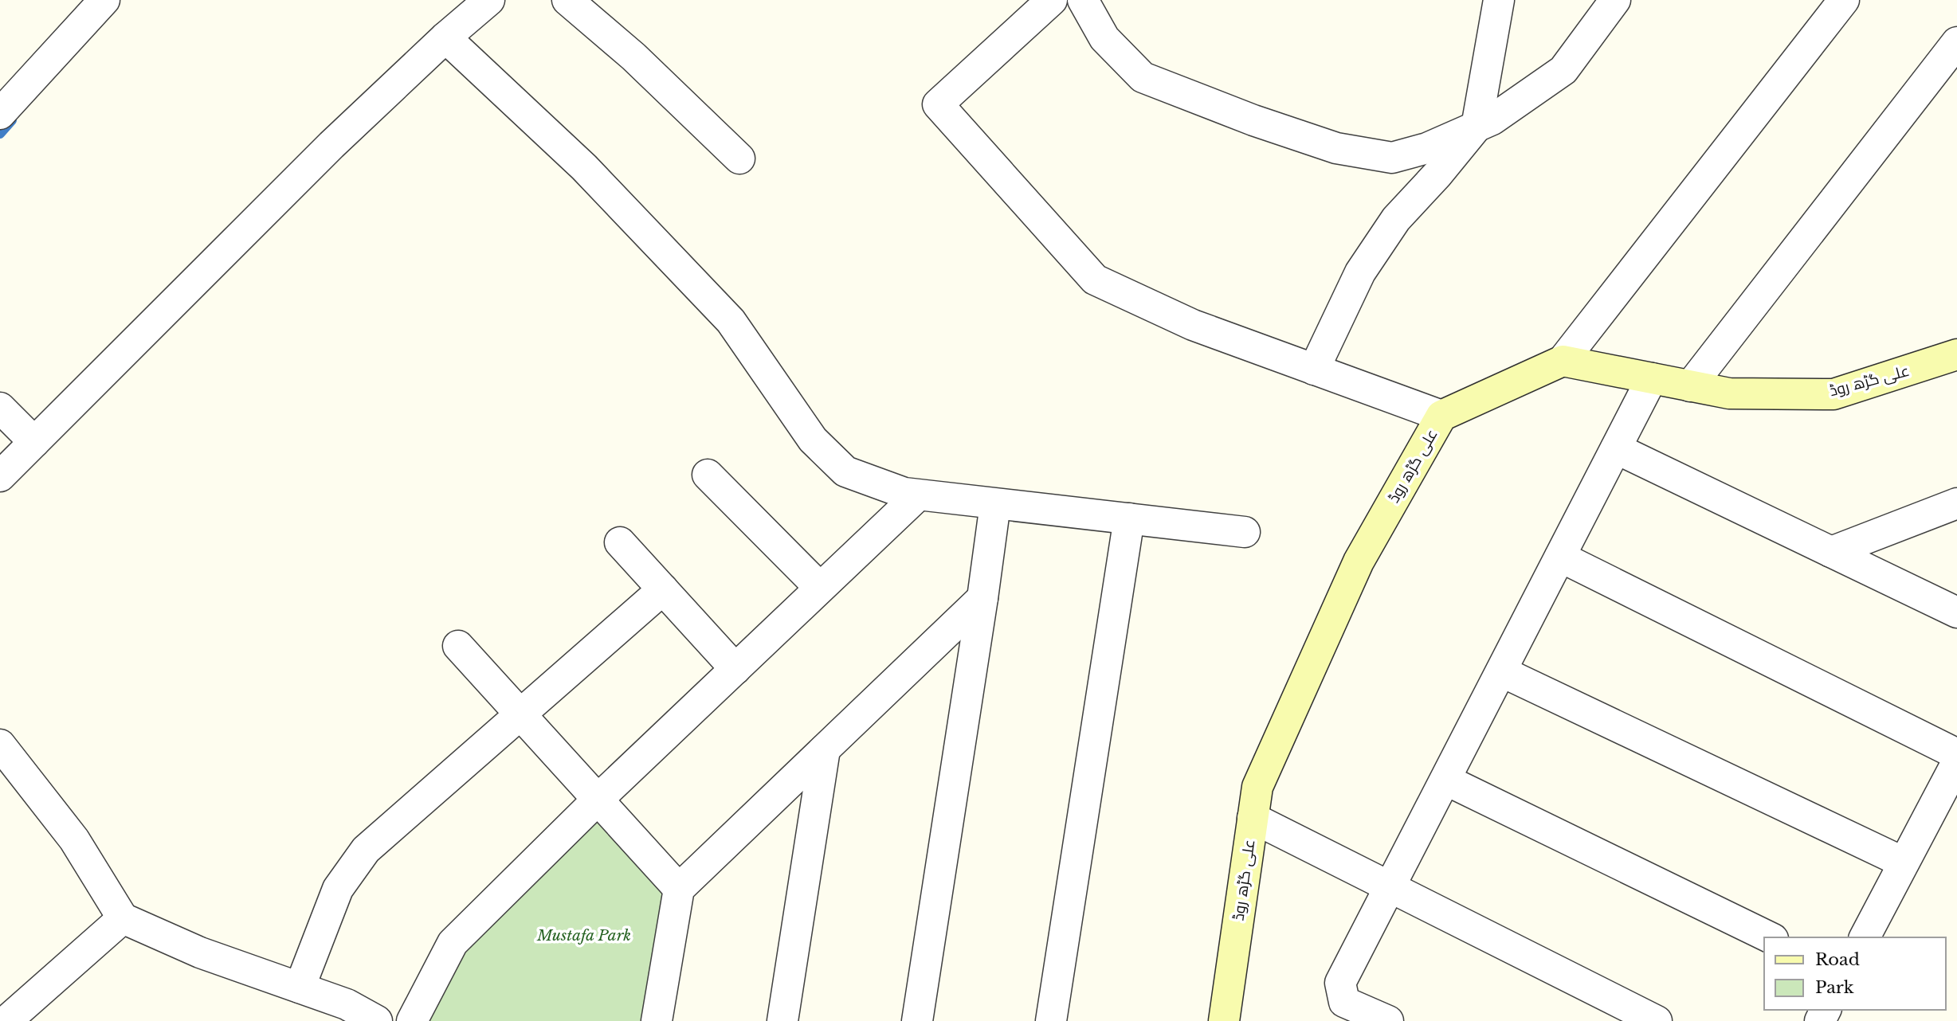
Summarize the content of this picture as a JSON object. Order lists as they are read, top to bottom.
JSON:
{
  "streets": {
    "main road": ["علی گڑھ روڈ"]
  },
  "parks": ["Mustafa Park"],
  "legend": ["Road", "Park"]
}
